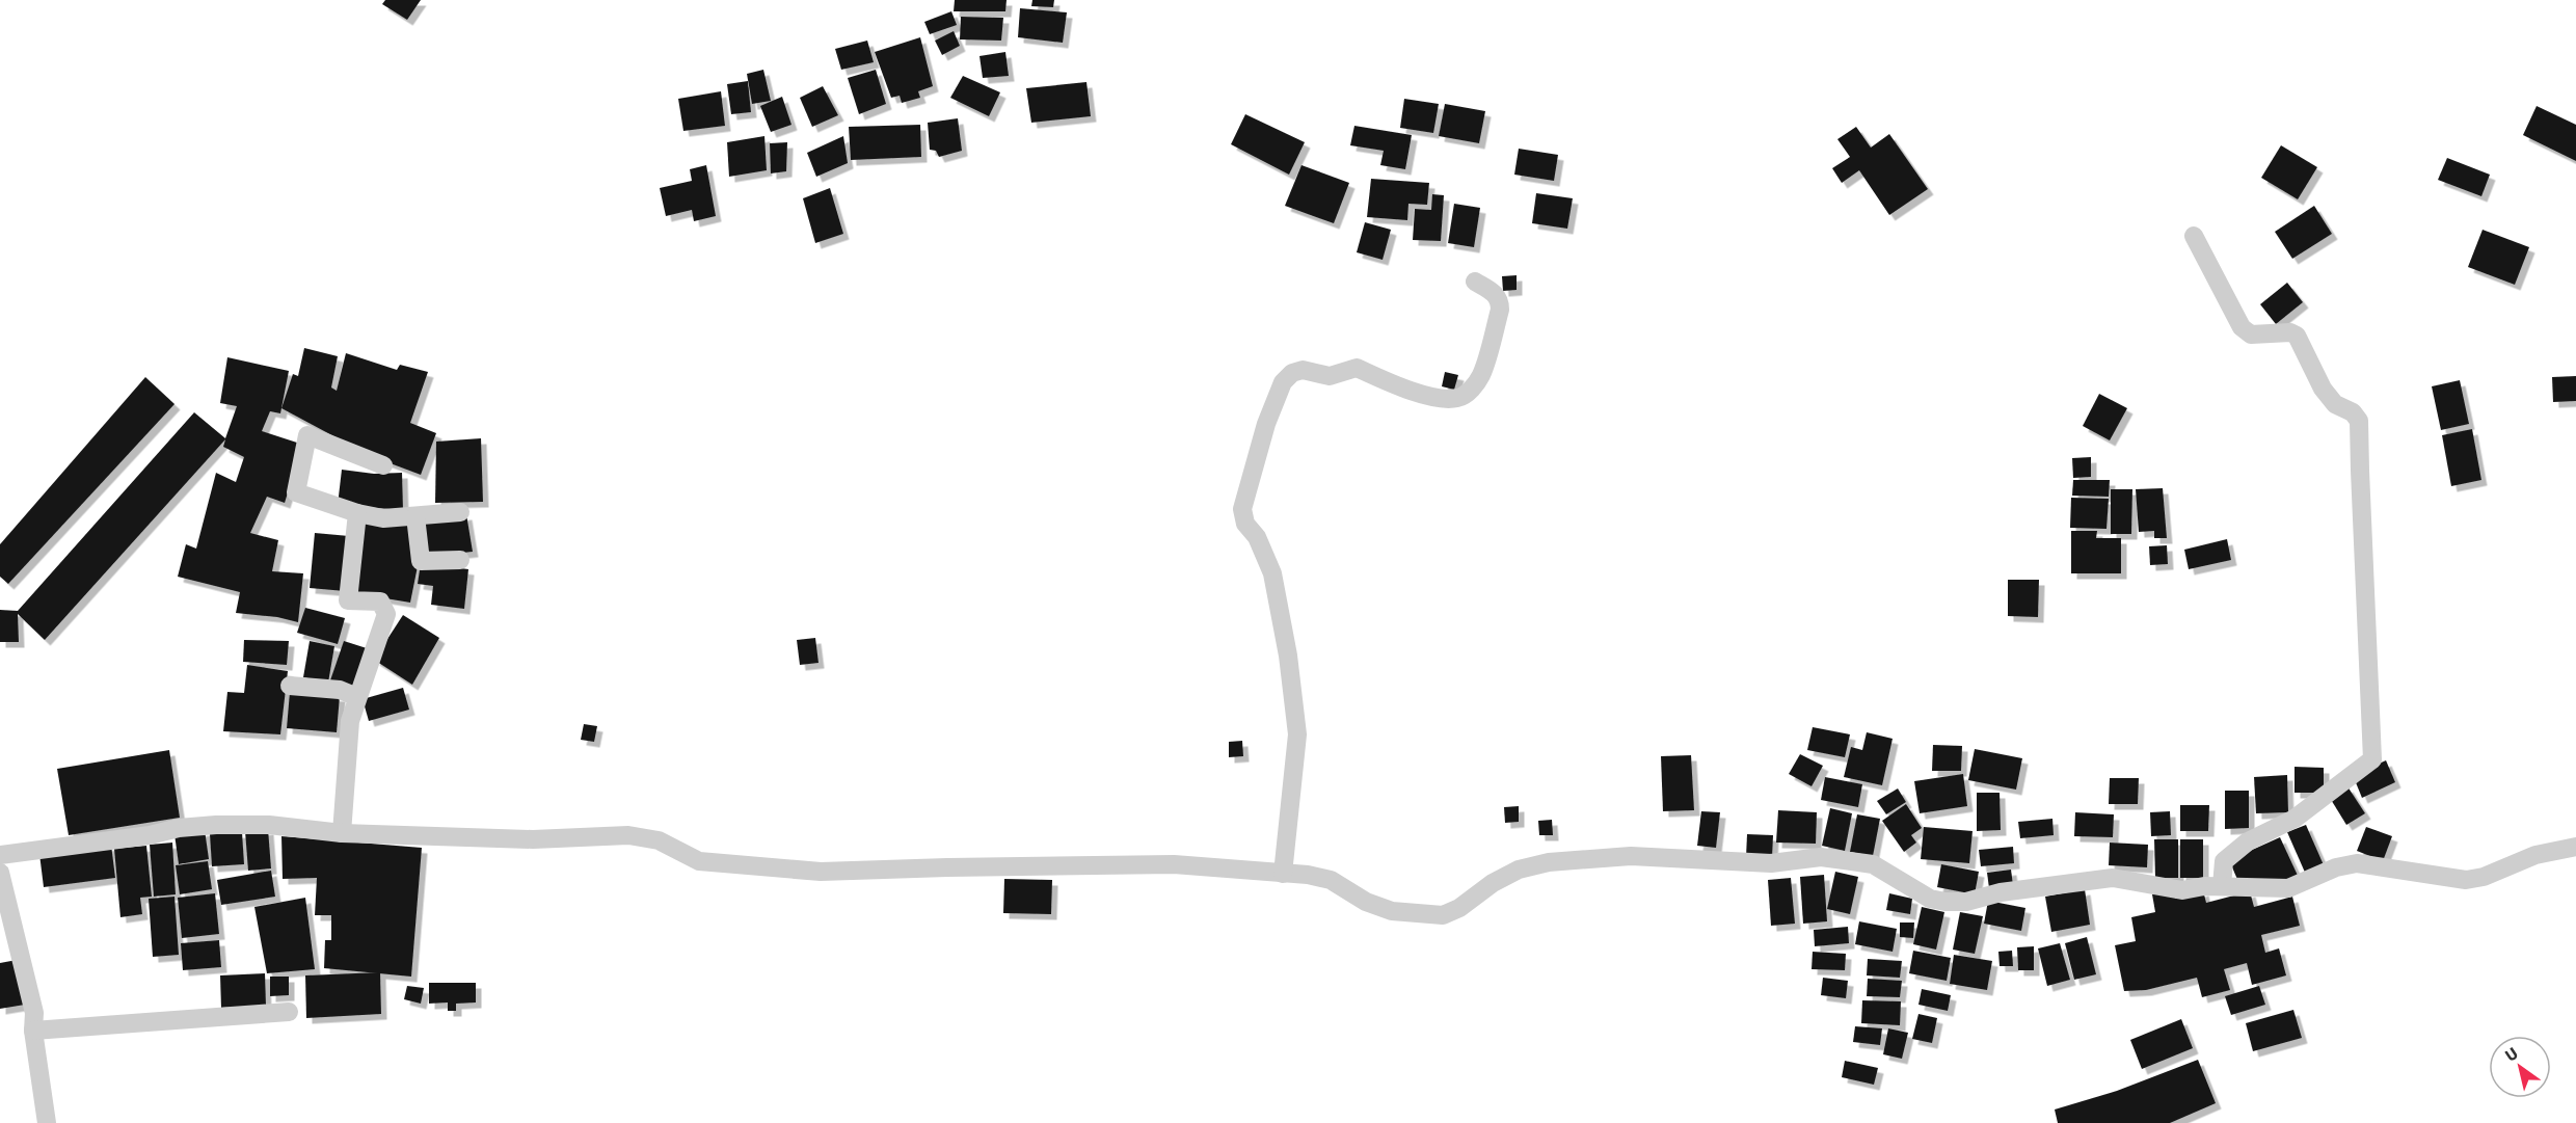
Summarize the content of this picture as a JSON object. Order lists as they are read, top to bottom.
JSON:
{
  "north": "top left"
}
